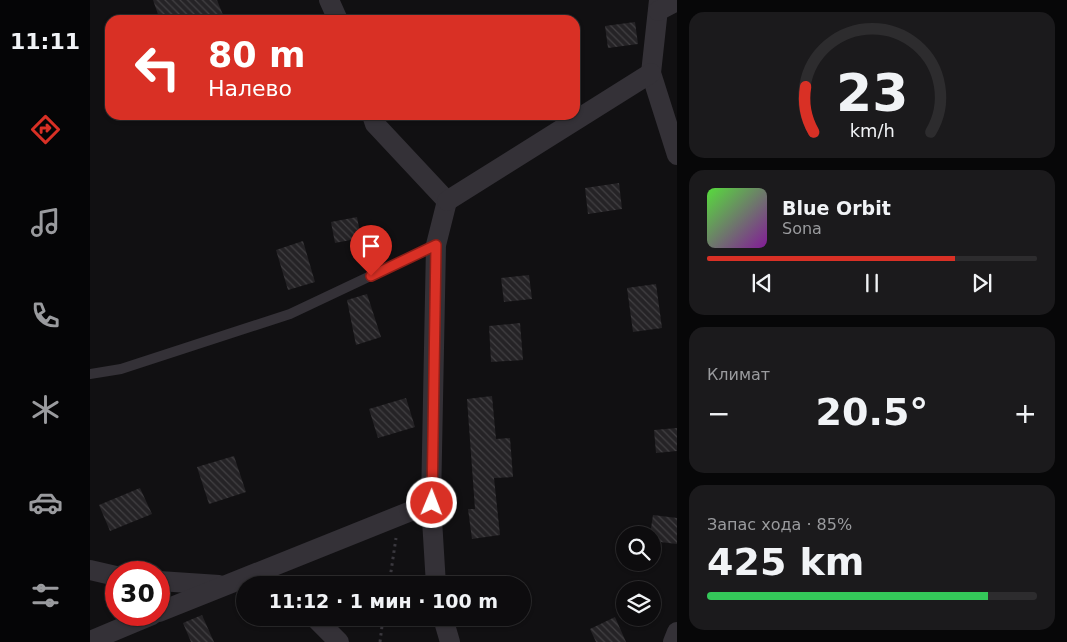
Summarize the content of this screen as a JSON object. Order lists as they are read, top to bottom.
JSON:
{
  "page": {
    "tabs": "11:11",
    "turn": ["80 m", "Налево"],
    "song": ["Blue Orbit", "Sona"],
    "tile": [
      "Климат",
      ["Запас хода · 85%", "425 km"]
    ],
    "heat": ["−", "20.5°", "+"],
    "limit": "30",
    "trip": "11:12 · 1 мин · 100 m",
    "gauge": ["23", "km/h"]
  }
}
